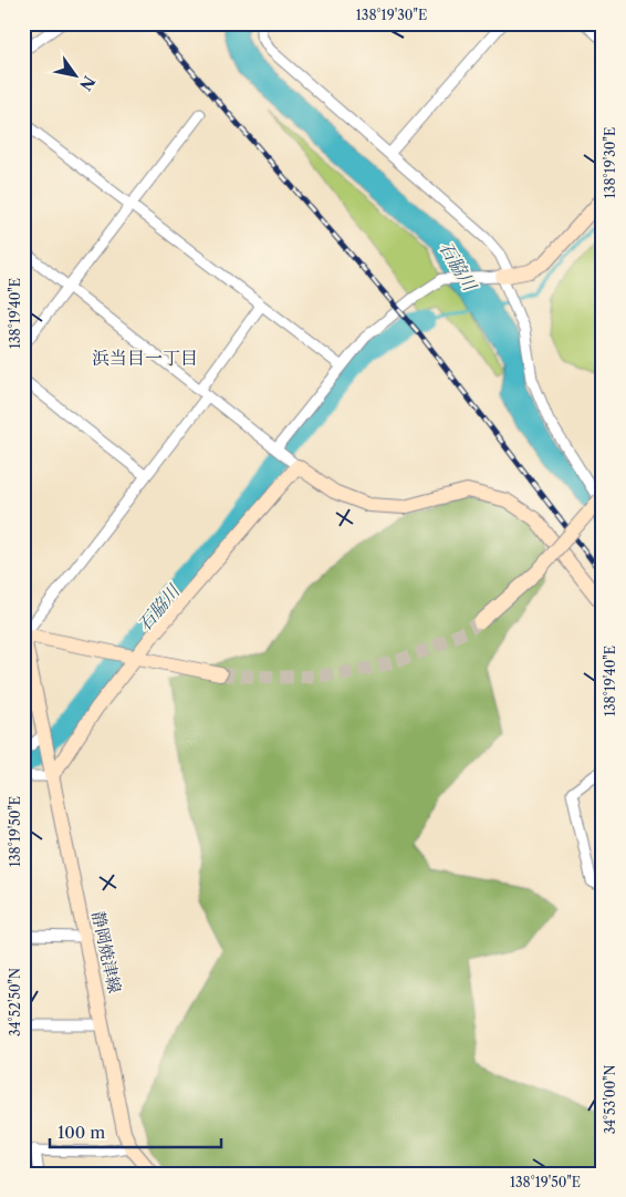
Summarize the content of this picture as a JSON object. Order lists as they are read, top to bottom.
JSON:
{
  "streets": {
    "street": ["静岡焼津線"]
  },
  "districts": ["浜当目一丁目"],
  "water": ["石脇川"],
  "scale_bar": "100 m",
  "north": "bottom right",
  "coordinates": [
    "138°19'30\"E",
    "138°19'40\"E",
    "138°19'50\"E",
    "34°52'50\"N",
    "34°53'00\"N"
  ]
}
